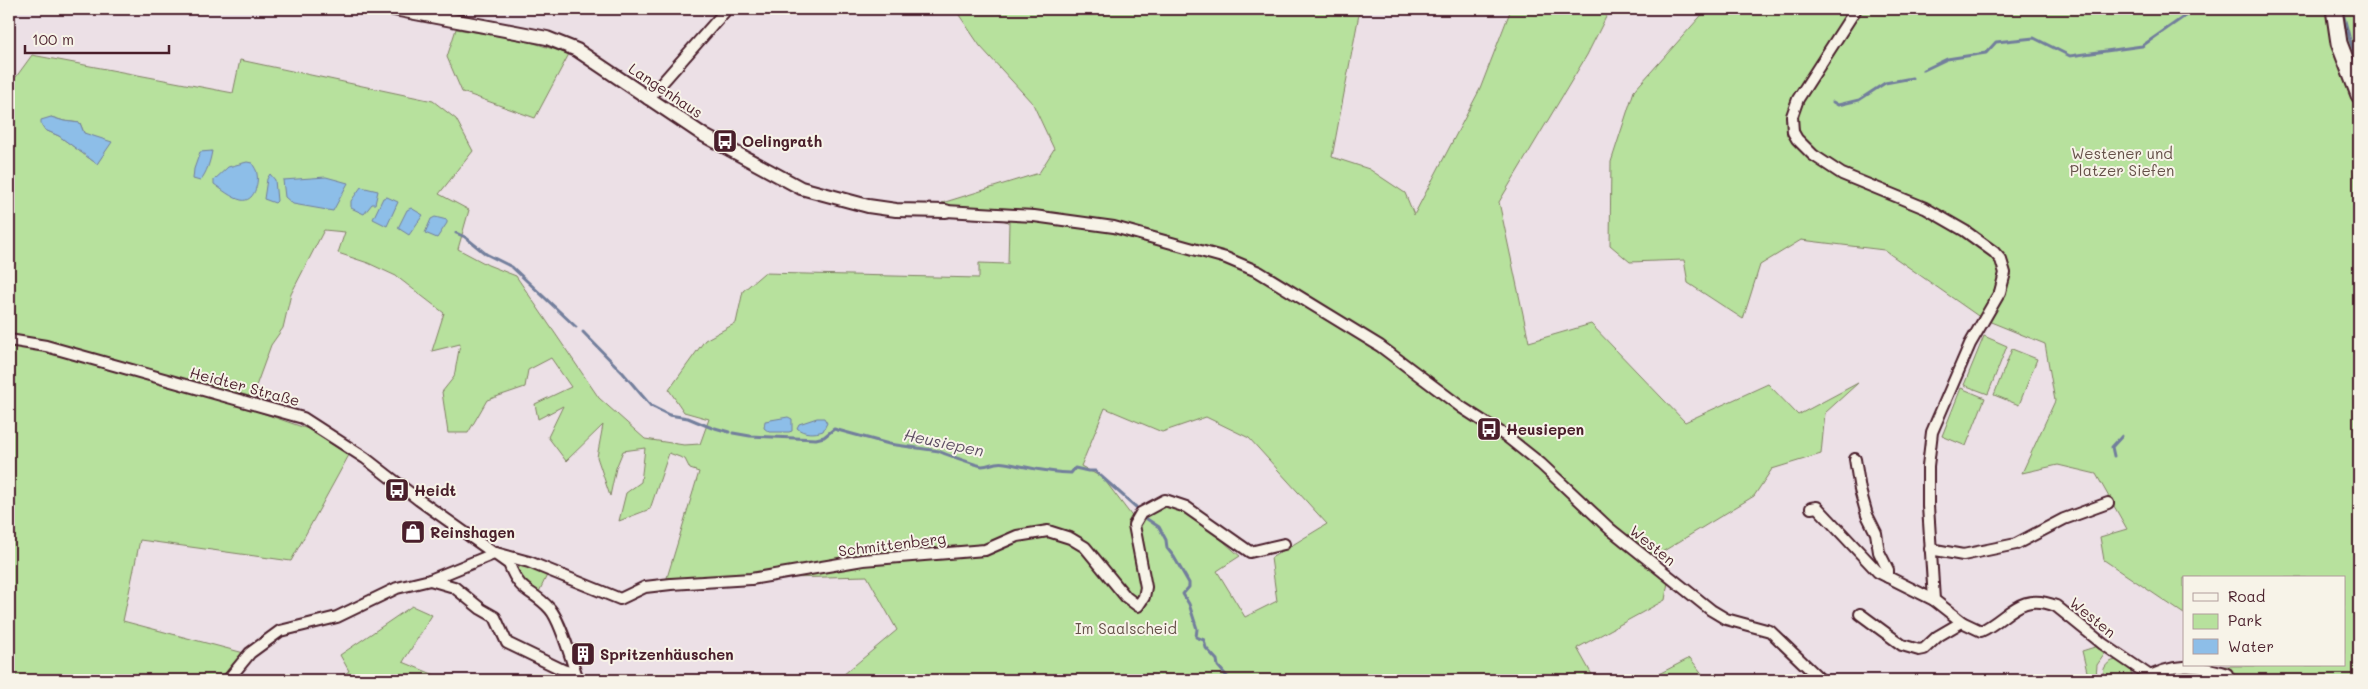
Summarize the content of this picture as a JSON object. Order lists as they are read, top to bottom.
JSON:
{
  "streets": {
    "street": [
      "Langenhaus",
      "Heidter Straße",
      "Schmittenberg",
      "Westen"
    ]
  },
  "crossings": [
    ["Langenhaus", "Westen"],
    ["Heidter Straße", "Schmittenberg"]
  ],
  "water": ["Heusiepen"],
  "parks": ["Westener und Platzer Siefen", "Im Saalscheid"],
  "places": {
    "bus stop": ["Oelingrath", "Heusiepen", "Heidt"],
    "shop": ["Reinshagen"],
    "building": ["Spritzenhäuschen"]
  },
  "legend": ["Road", "Park", "Water"],
  "scale_bar": "100 m"
}
